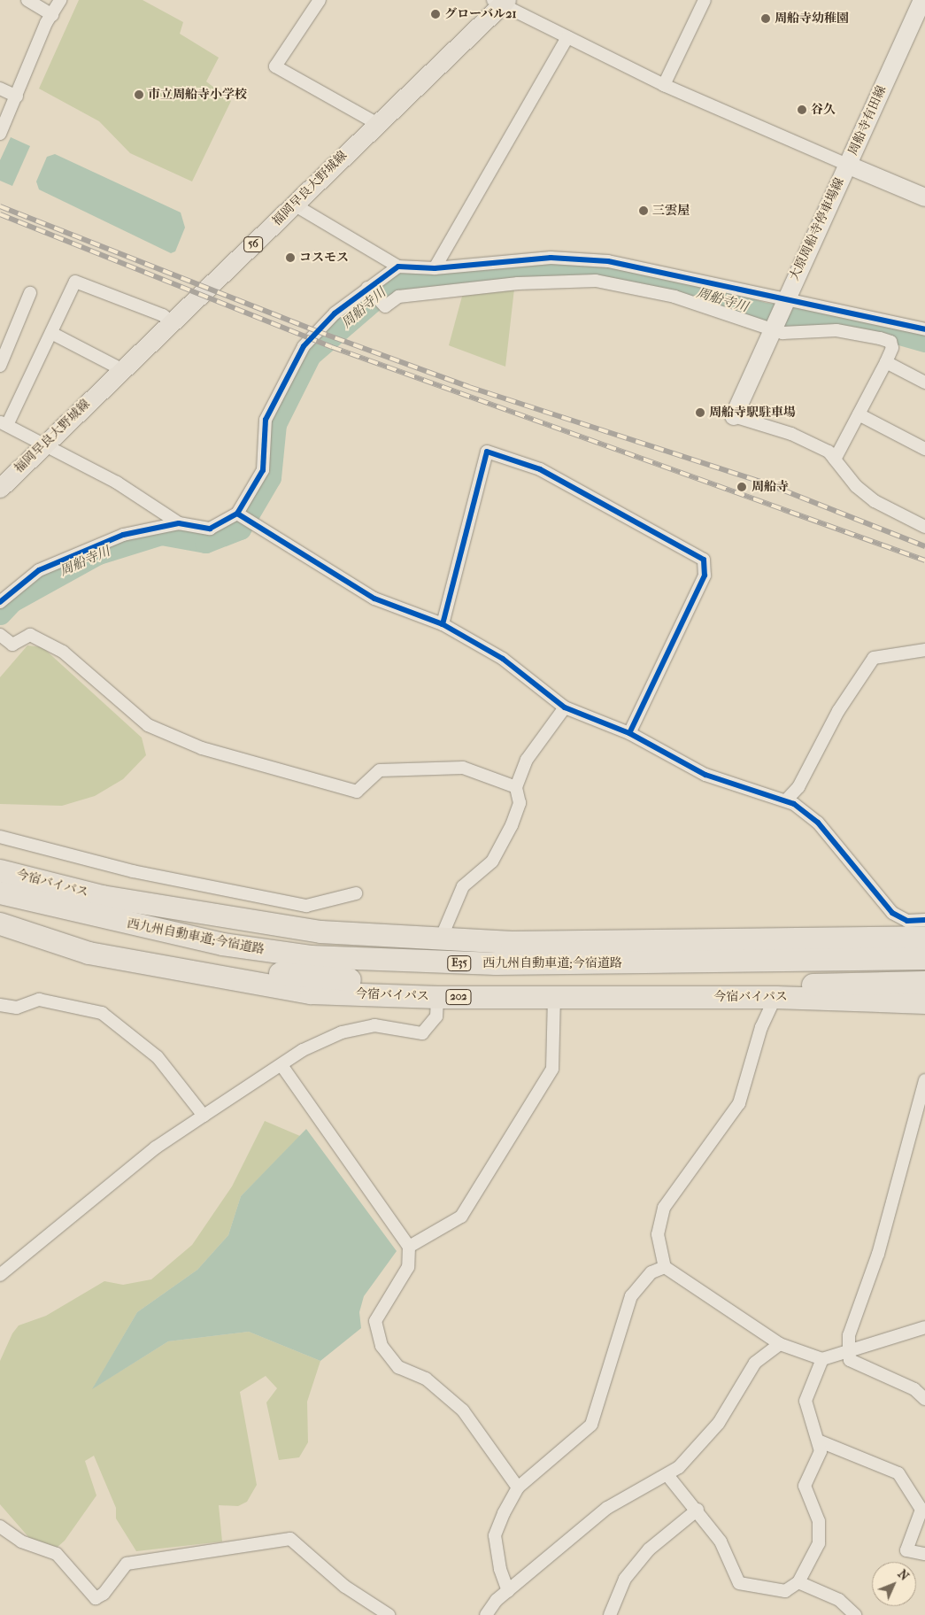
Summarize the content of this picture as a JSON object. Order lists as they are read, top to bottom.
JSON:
{
  "streets": {
    "highway": [
      "今宿バイパス",
      "西九州自動車道;今宿道路",
      "E35",
      "202"
    ],
    "main road": [
      "周船寺有田線",
      "福岡早良大野城線",
      "大原周船寺停車場線",
      "56"
    ]
  },
  "crossings": [
    ["周船寺有田線", "大原周船寺停車場線"],
    ["今宿バイパス", "西九州自動車道;今宿道路"]
  ],
  "water": ["周船寺川"],
  "places": [
    "グローバル21",
    "周船寺幼稚園",
    "市立周船寺小学校",
    "谷久",
    "三雲屋",
    "コスモス",
    "周船寺駅駐車場",
    "周船寺"
  ],
  "north": "top right"
}
